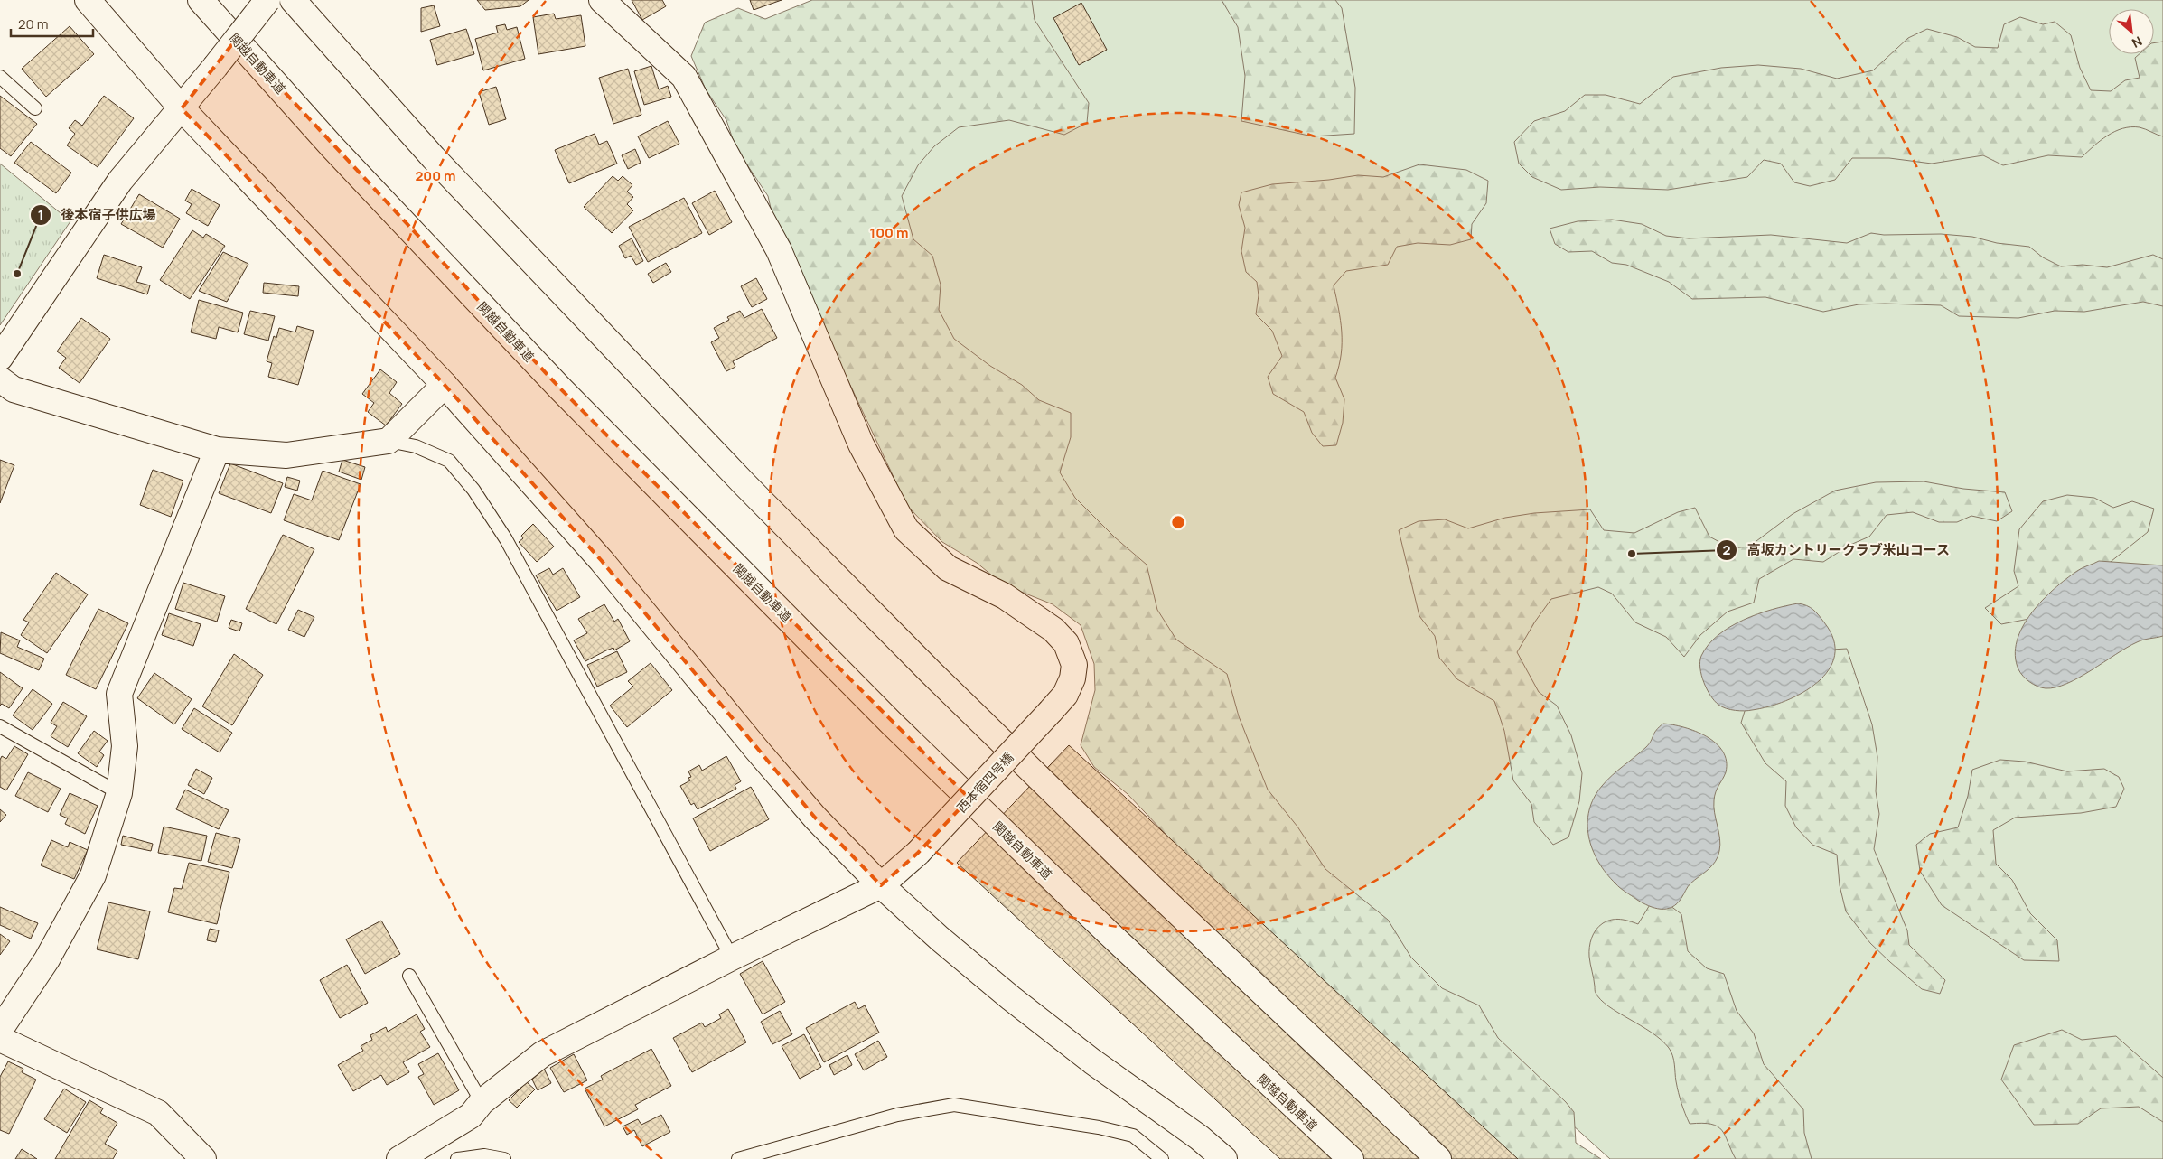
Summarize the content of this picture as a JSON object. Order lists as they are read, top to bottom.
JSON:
{
  "streets": {
    "main road": ["関越自動車道", "西本宿四号橋"]
  },
  "places": ["後本宿子供広場", "高坂カントリークラブ米山コース"],
  "scale_bar": "20 m",
  "north": "bottom right",
  "rings": ["200 m", "100 m"]
}
